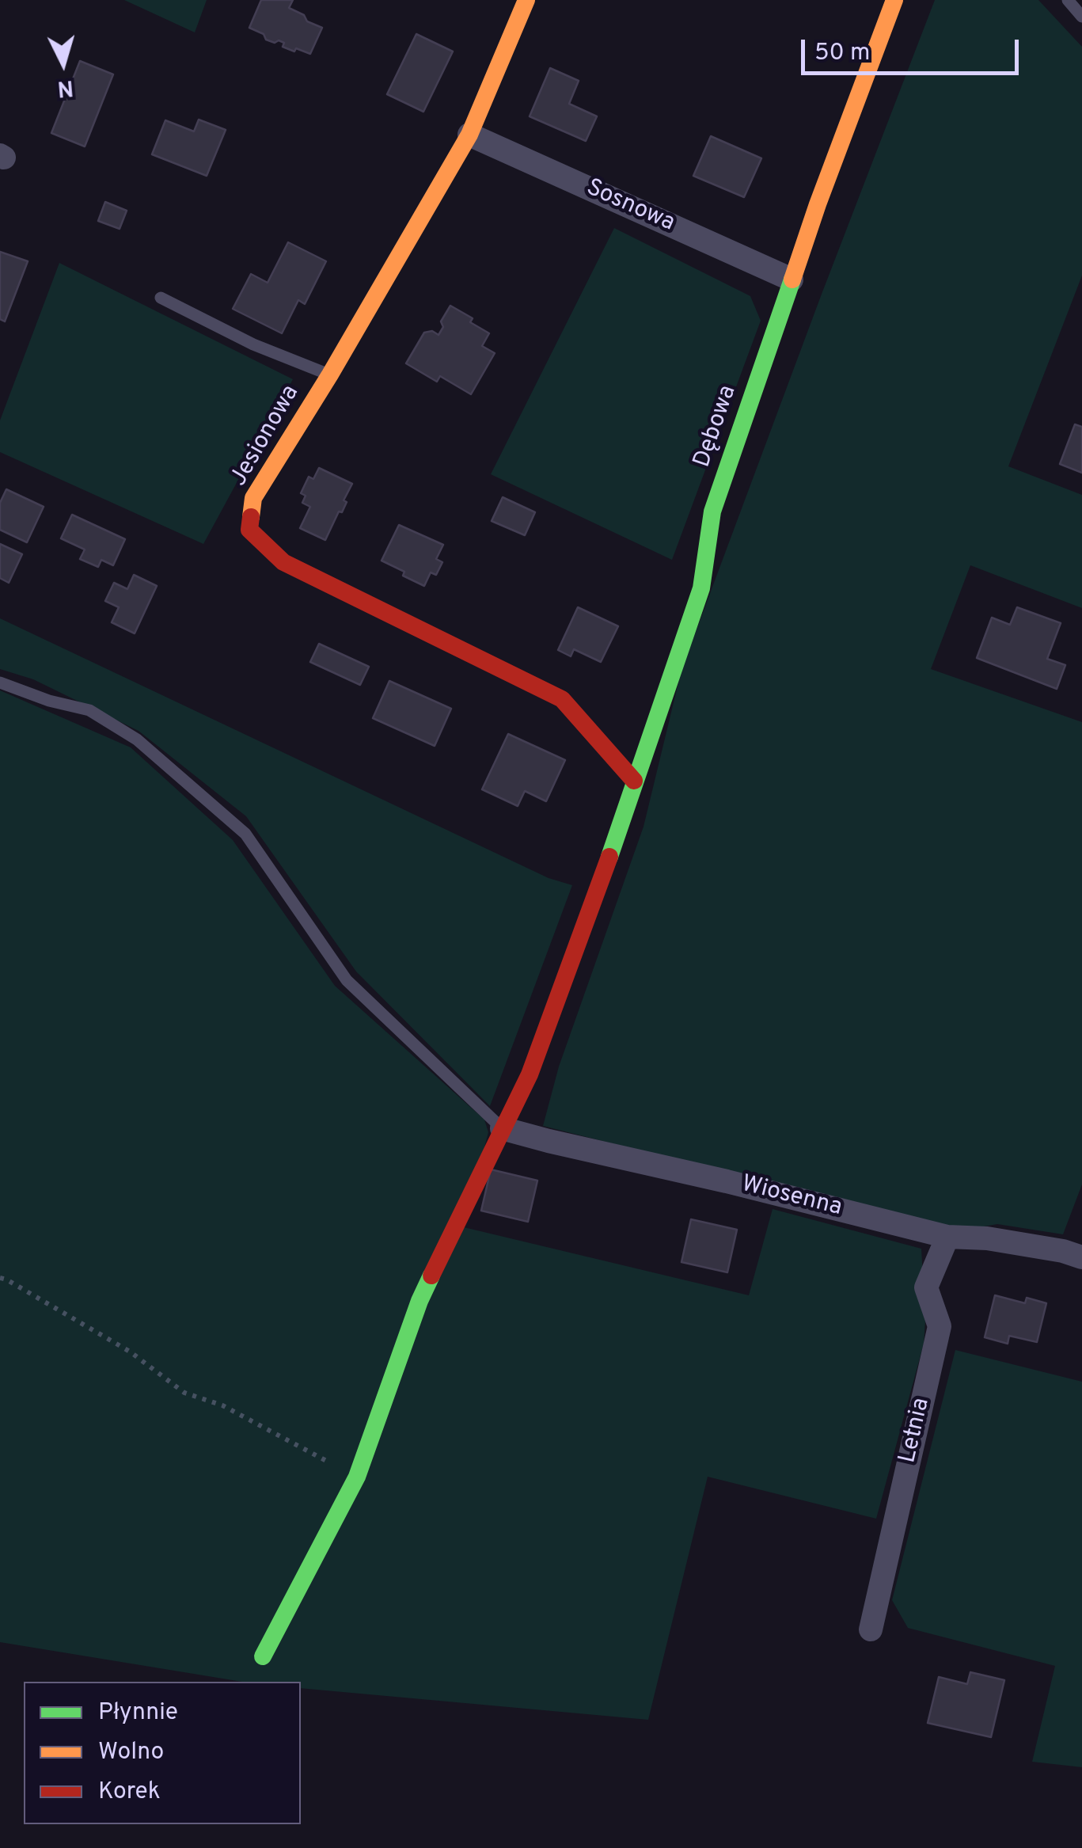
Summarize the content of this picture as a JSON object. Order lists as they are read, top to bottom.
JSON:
{
  "streets": {
    "street": [
      "Sosnowa",
      "Dębowa",
      "Jesionowa",
      "Wiosenna",
      "Letnia"
    ]
  },
  "crossings": [
    ["Sosnowa", "Dębowa"],
    ["Sosnowa", "Jesionowa"],
    ["Dębowa", "Jesionowa"],
    ["Dębowa", "Wiosenna"],
    ["Wiosenna", "Letnia"]
  ],
  "legend": ["Płynnie", "Wolno", "Korek"],
  "scale_bar": "50 m",
  "north": "bottom"
}
